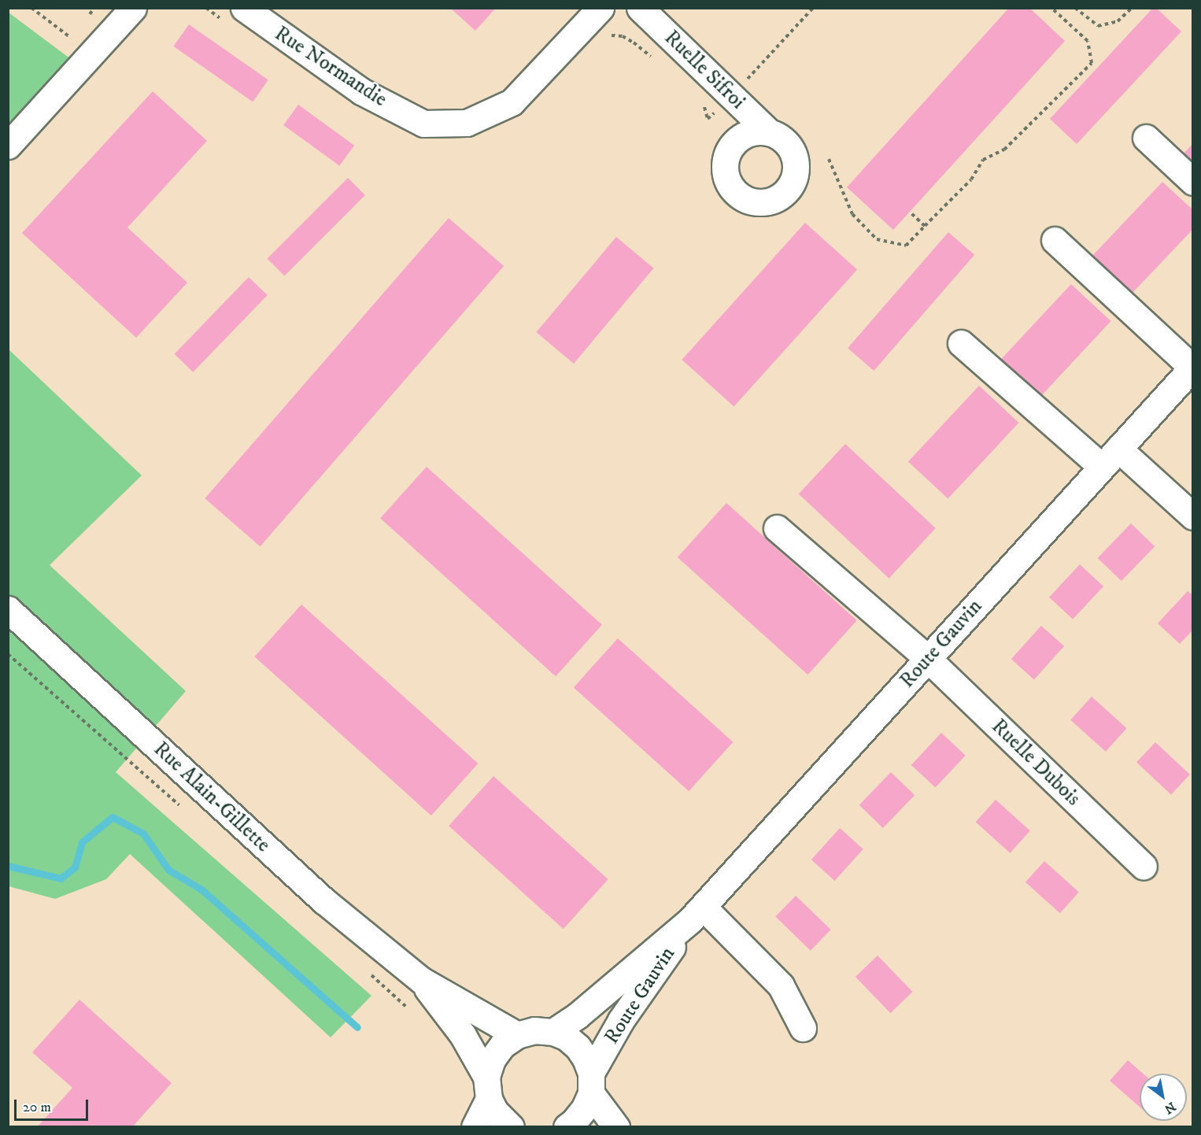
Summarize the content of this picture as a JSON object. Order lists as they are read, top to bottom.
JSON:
{
  "streets": {
    "street": [
      "Rue Normandie",
      "Ruelle Sifroi",
      "Route Gauvin",
      "Ruelle Dubois",
      "Rue Alain-Gillette"
    ]
  },
  "crossings": [
    ["Route Gauvin", "Ruelle Dubois"]
  ],
  "scale_bar": "20 m",
  "north": "bottom right"
}
